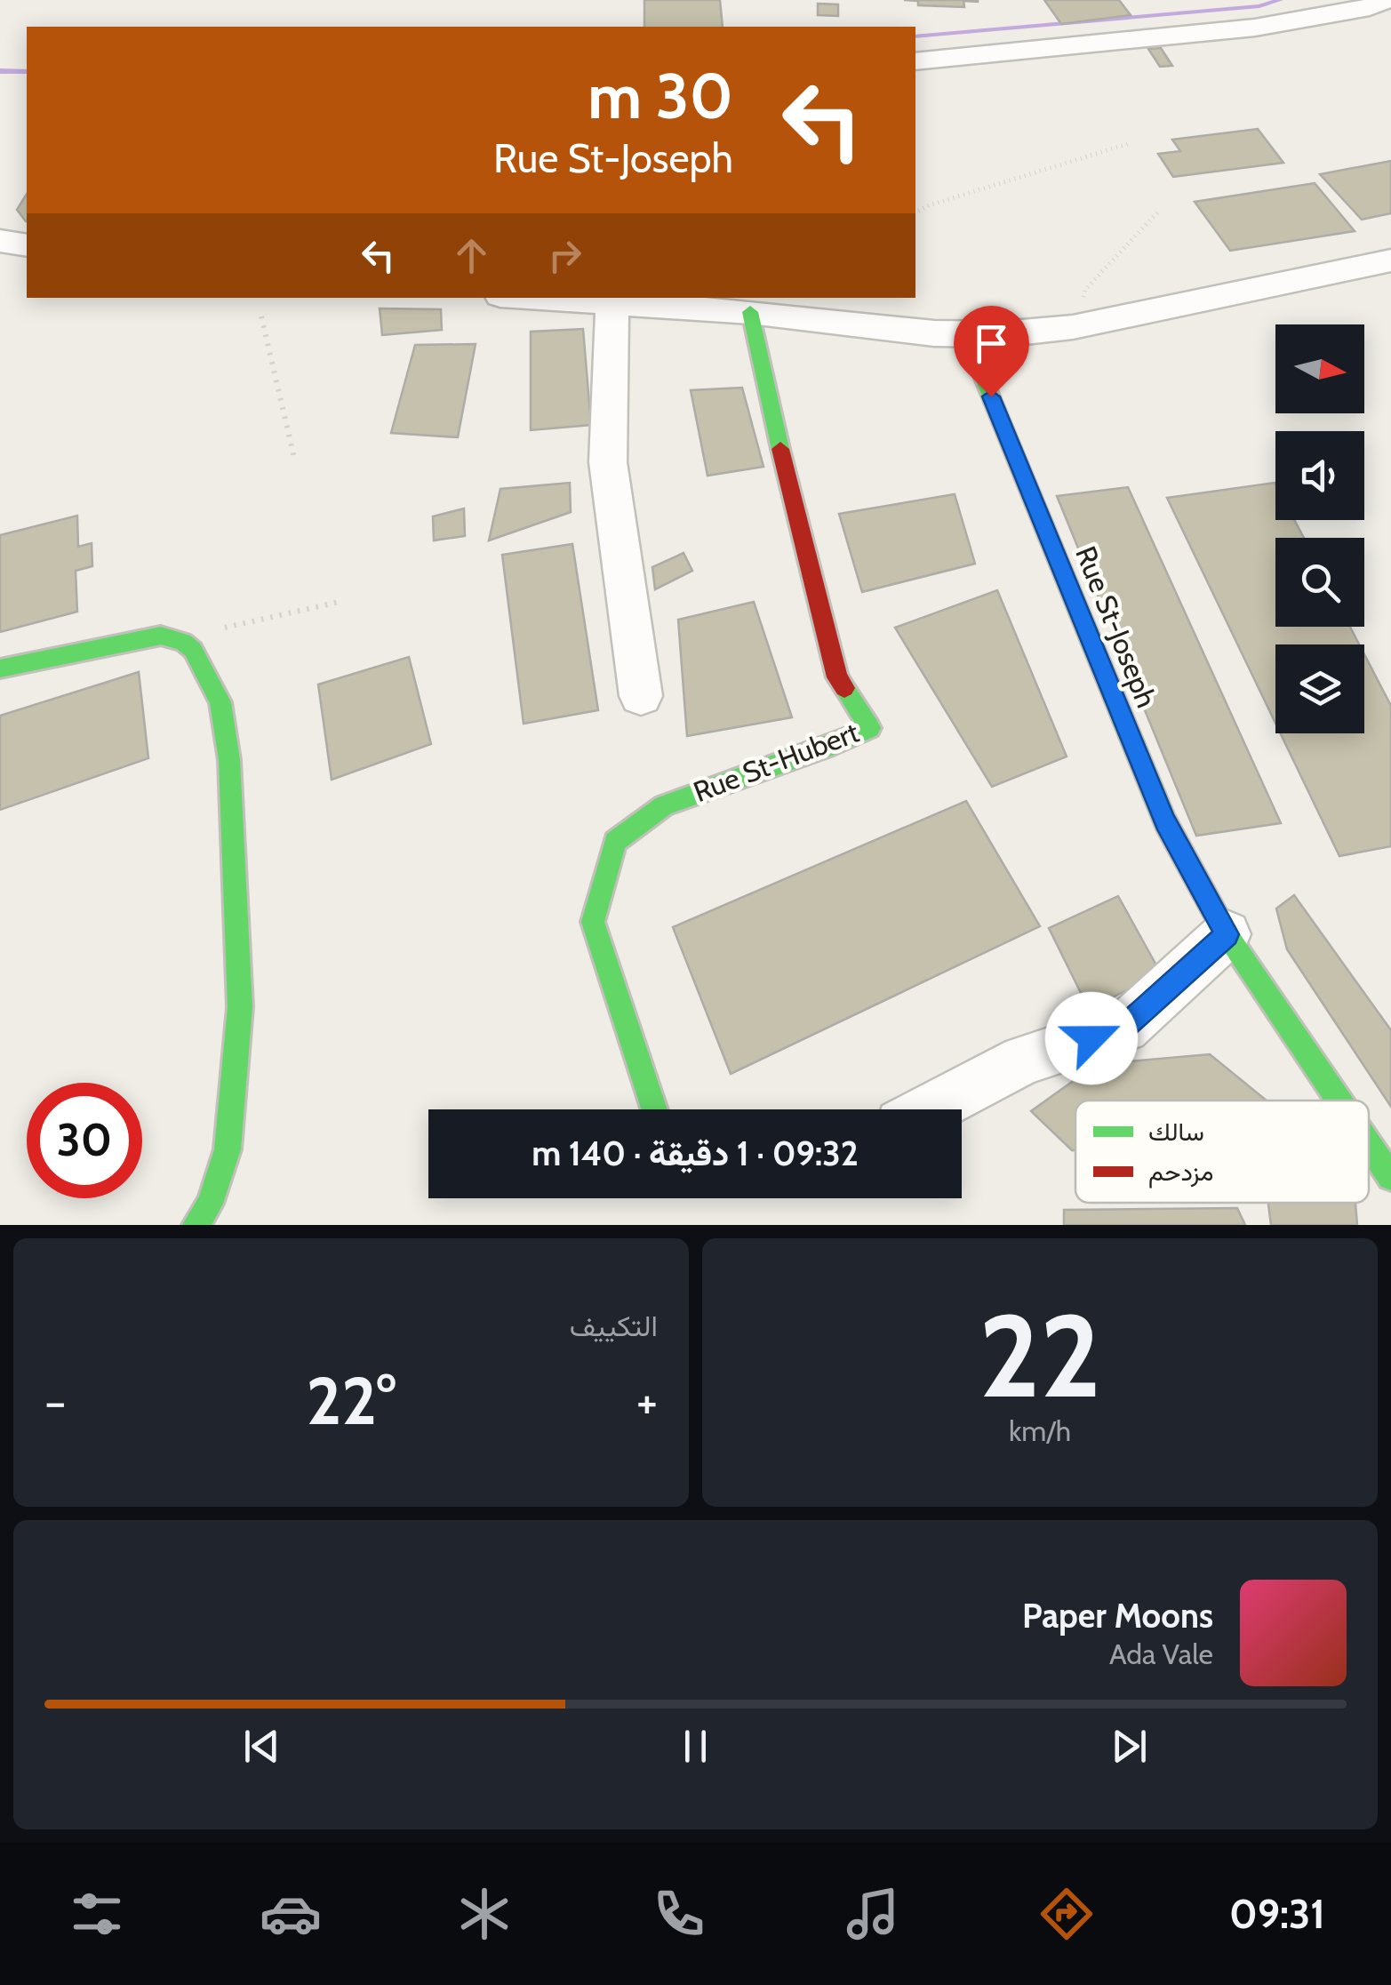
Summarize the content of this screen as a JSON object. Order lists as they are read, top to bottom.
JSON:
{
  "streets": {
    "street": ["Rue St-Joseph", "Rue St-Hubert"]
  },
  "legend": ["سالك", "مزدحم"],
  "north": "right",
  "page": {
    "turn": ["30 m", "Rue St-Joseph"],
    "limit": "30",
    "trip": "09:32 · 1 دقيقة · 140 m",
    "tile": [
      ["22", "km/h"],
      "التكييف"
    ],
    "heat": ["−", "22°", "+"],
    "song": ["Paper Moons", "Ada Vale"],
    "tabs": "09:31"
  }
}
